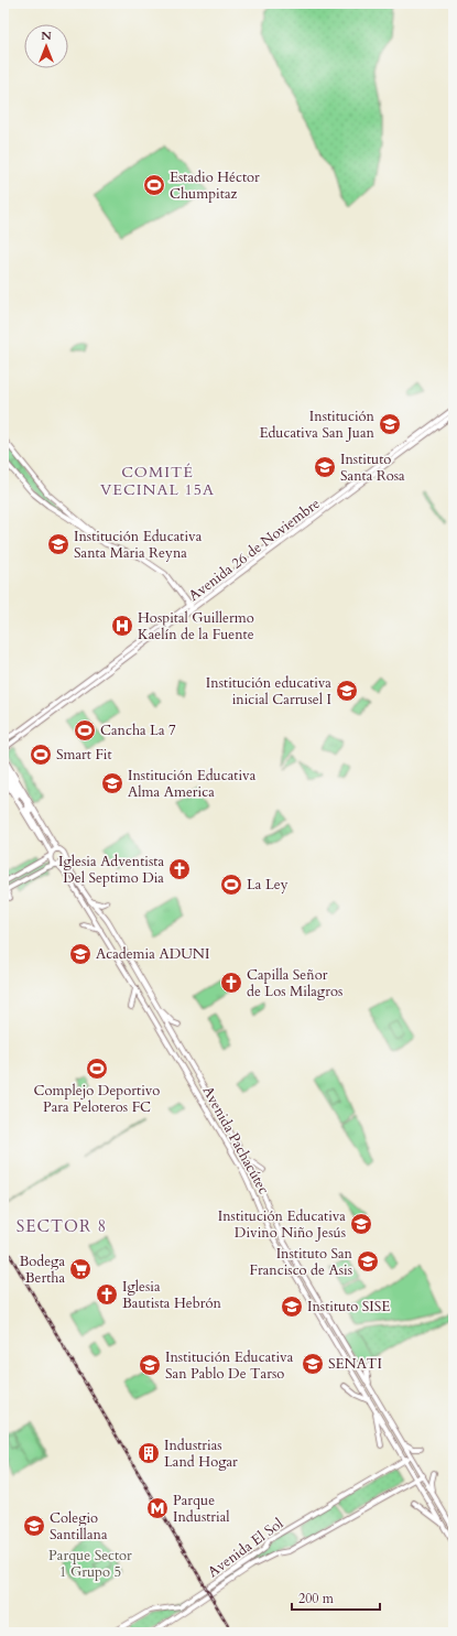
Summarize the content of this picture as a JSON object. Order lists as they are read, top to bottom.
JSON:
{
  "streets": {
    "main road": ["Avenida 26 de Noviembre", "Avenida Pachacútec", "Avenida El Sol"]
  },
  "crossings": [
    ["Avenida Pachacútec", "Avenida El Sol"]
  ],
  "districts": ["COMITÉ VECINAL 15A", "SECTOR 8"],
  "parks": ["Parque Sector 1 Grupo 5"],
  "places": {
    "sports": [
      "Estadio Héctor Chumpitaz",
      "Cancha La 7",
      "Smart Fit",
      "La Ley",
      "Complejo Deportivo Para Peloteros FC"
    ],
    "school or university": [
      "Institución Educativa San Juan",
      "Instituto Santa Rosa",
      "Institución Educativa Santa Maria Reyna",
      "Institución educativa inicial Carrusel I",
      "Institución Educativa Alma America",
      "Academia ADUNI",
      "Institución Educativa Divino Niño Jesús",
      "Instituto San Francisco de Asis",
      "Instituto SISE",
      "SENATI",
      "Institución Educativa San Pablo De Tarso",
      "Colegio Santillana"
    ],
    "hospital": ["Hospital Guillermo Kaelín de la Fuente"],
    "church": ["Iglesia Adventista Del Septimo Dia", "Capilla Señor de Los Milagros", "Iglesia Bautista Hebrón"],
    "supermarket": ["Bodega Bertha"],
    "building": ["Industrias Land Hogar"],
    "metro station": ["Parque Industrial"]
  },
  "scale_bar": "200 m",
  "north": "top"
}
